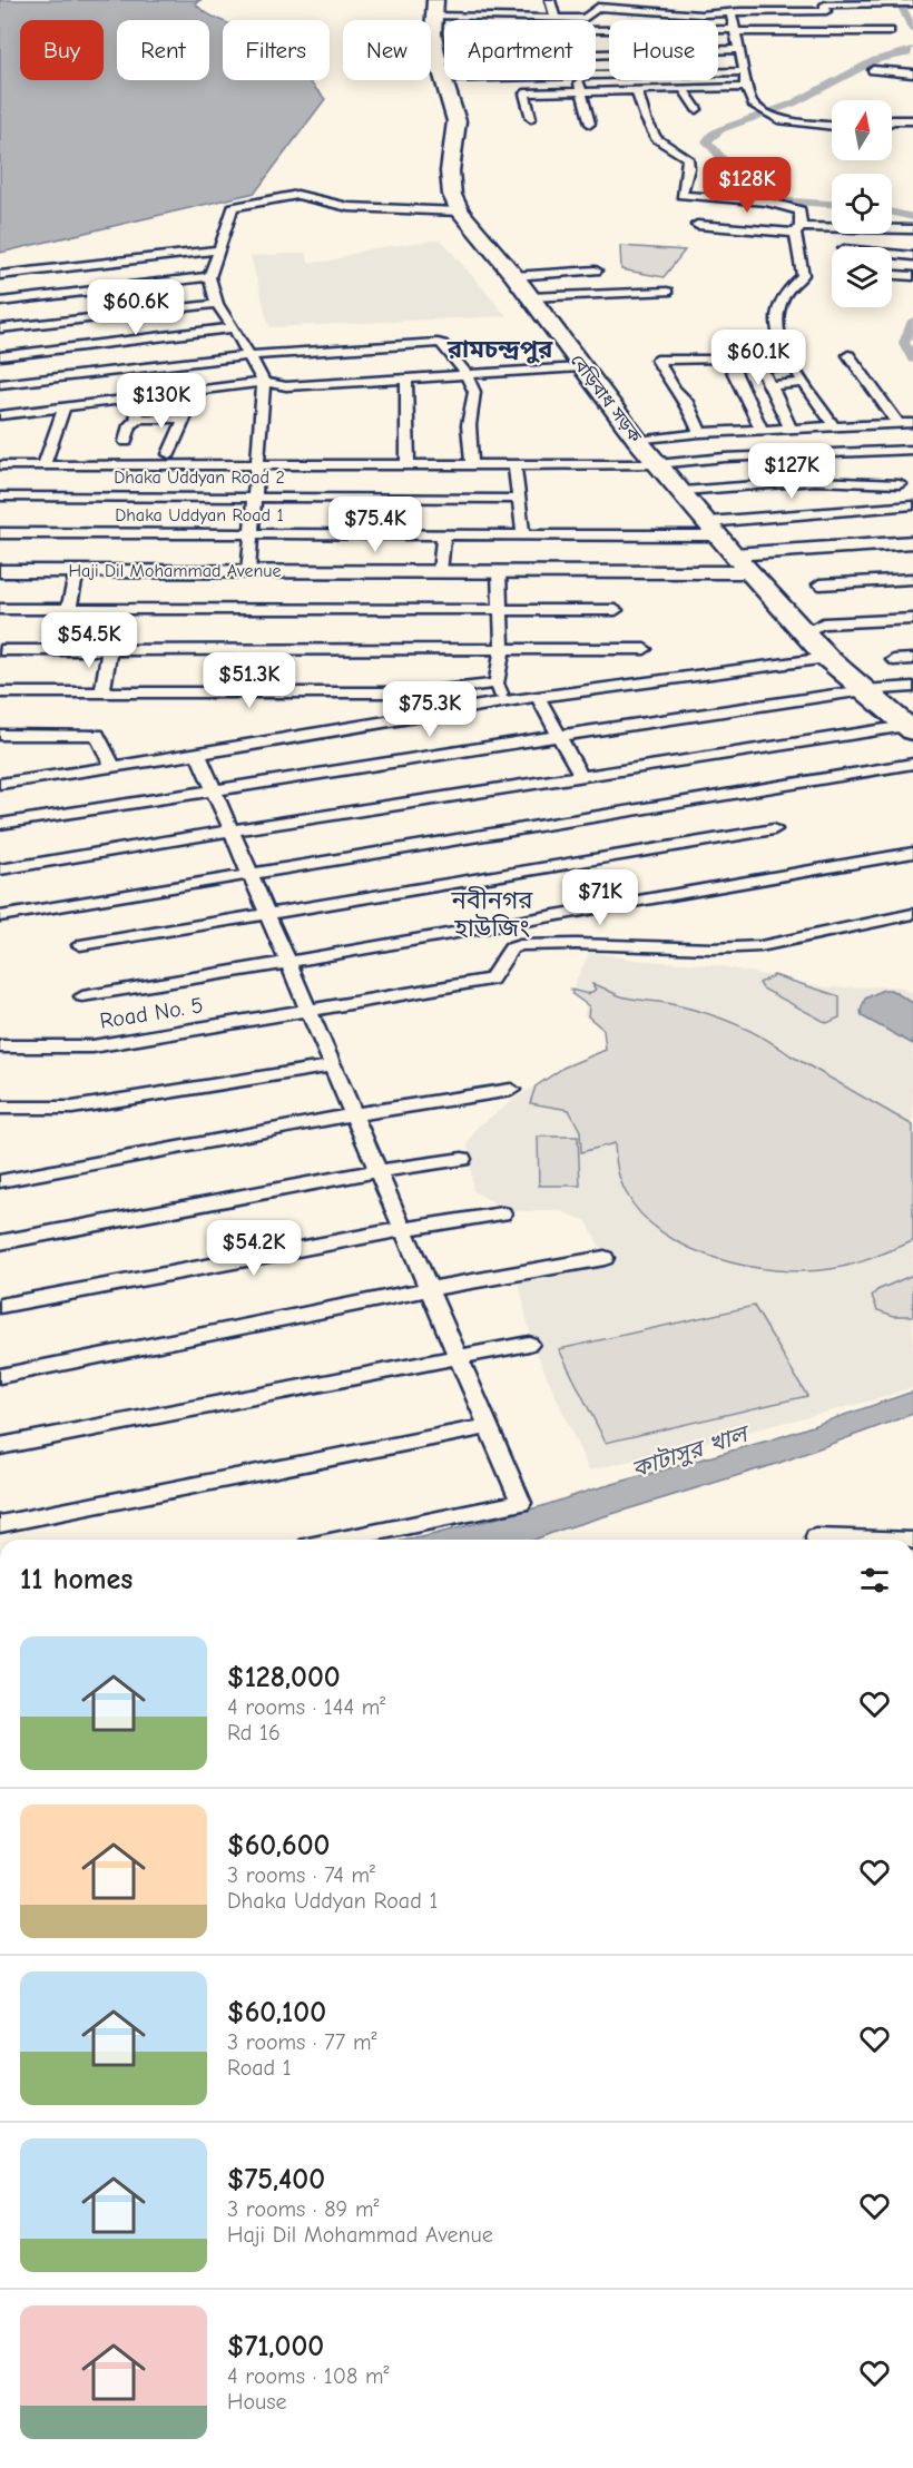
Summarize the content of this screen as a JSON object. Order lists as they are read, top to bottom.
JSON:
{
  "streets": {
    "highway": ["বেড়িবাধ সড়ক"],
    "street": [
      "Dhaka Uddyan Road 2",
      "Dhaka Uddyan Road 1",
      "Haji Dil Mohammad Avenue",
      "Road No. 5"
    ]
  },
  "crossings": [
    ["বেড়িবাধ সড়ক", "Dhaka Uddyan Road 1"],
    ["বেড়িবাধ সড়ক", "Haji Dil Mohammad Avenue"]
  ],
  "districts": ["রামচন্দ্রপুর", "নবীনগর হাউজিং"],
  "water": ["কাটাসুর খাল"],
  "north": "top",
  "page": {
    "chip": [
      "Buy",
      "Rent",
      "Filters",
      "New",
      "Apartment",
      "House"
    ],
    "price": [
      "$128K",
      "$60.6K",
      "$60.1K",
      "$130K",
      "$127K",
      "$75.4K",
      "$54.5K",
      "$51.3K",
      "$75.3K",
      "$71K",
      "$54.2K"
    ],
    "heading": "11 homes",
    "list": [
      {
        "name": "$128,000",
        "note": "4 rooms · 144 m² · Rd 16"
      },
      {
        "name": "$60,600",
        "note": "3 rooms · 74 m² · Dhaka Uddyan Road 1"
      },
      {
        "name": "$60,100",
        "note": "3 rooms · 77 m² · Road 1"
      },
      {
        "name": "$75,400",
        "note": "3 rooms · 89 m² · Haji Dil Mohammad Avenue"
      },
      {
        "name": "$71,000",
        "note": "4 rooms · 108 m² · House"
      }
    ]
  }
}
